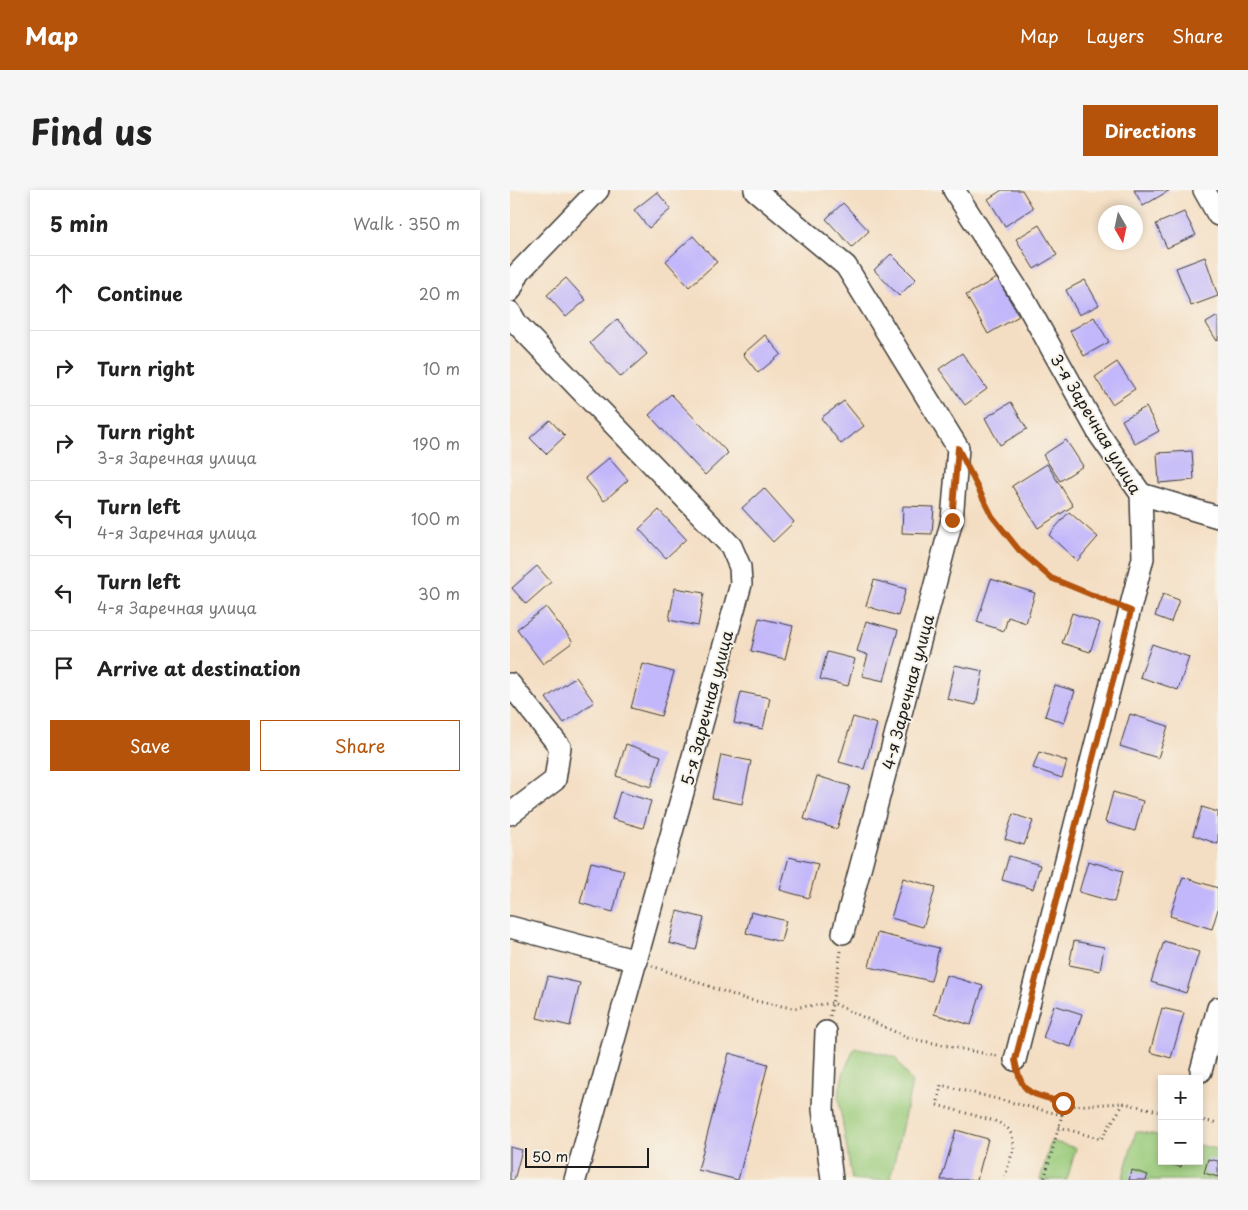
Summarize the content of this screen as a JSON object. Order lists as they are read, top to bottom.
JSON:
{
  "streets": {
    "street": ["3-я Заречная улица", "4-я Заречная улица", "5-я Заречная улица"]
  },
  "scale_bar": "50 m",
  "north": "bottom",
  "page": {
    "header": "Map",
    "nav": ["Map", "Layers", "Share"],
    "title": "Find us",
    "buttons": [
      "Directions",
      ["Save", "Share"]
    ],
    "heading": ["5 min", "Walk · 350 m"],
    "list": [
      ["Continue", "20 m"],
      ["Turn right", "10 m"],
      ["Turn right", "3-я Заречная улица", "190 m"],
      ["Turn left", "4-я Заречная улица", "100 m"],
      ["Turn left", "4-я Заречная улица", "30 m"],
      "Arrive at destination"
    ],
    "map_buttons": ["+", "−"],
    "scale": "50 m"
  }
}
